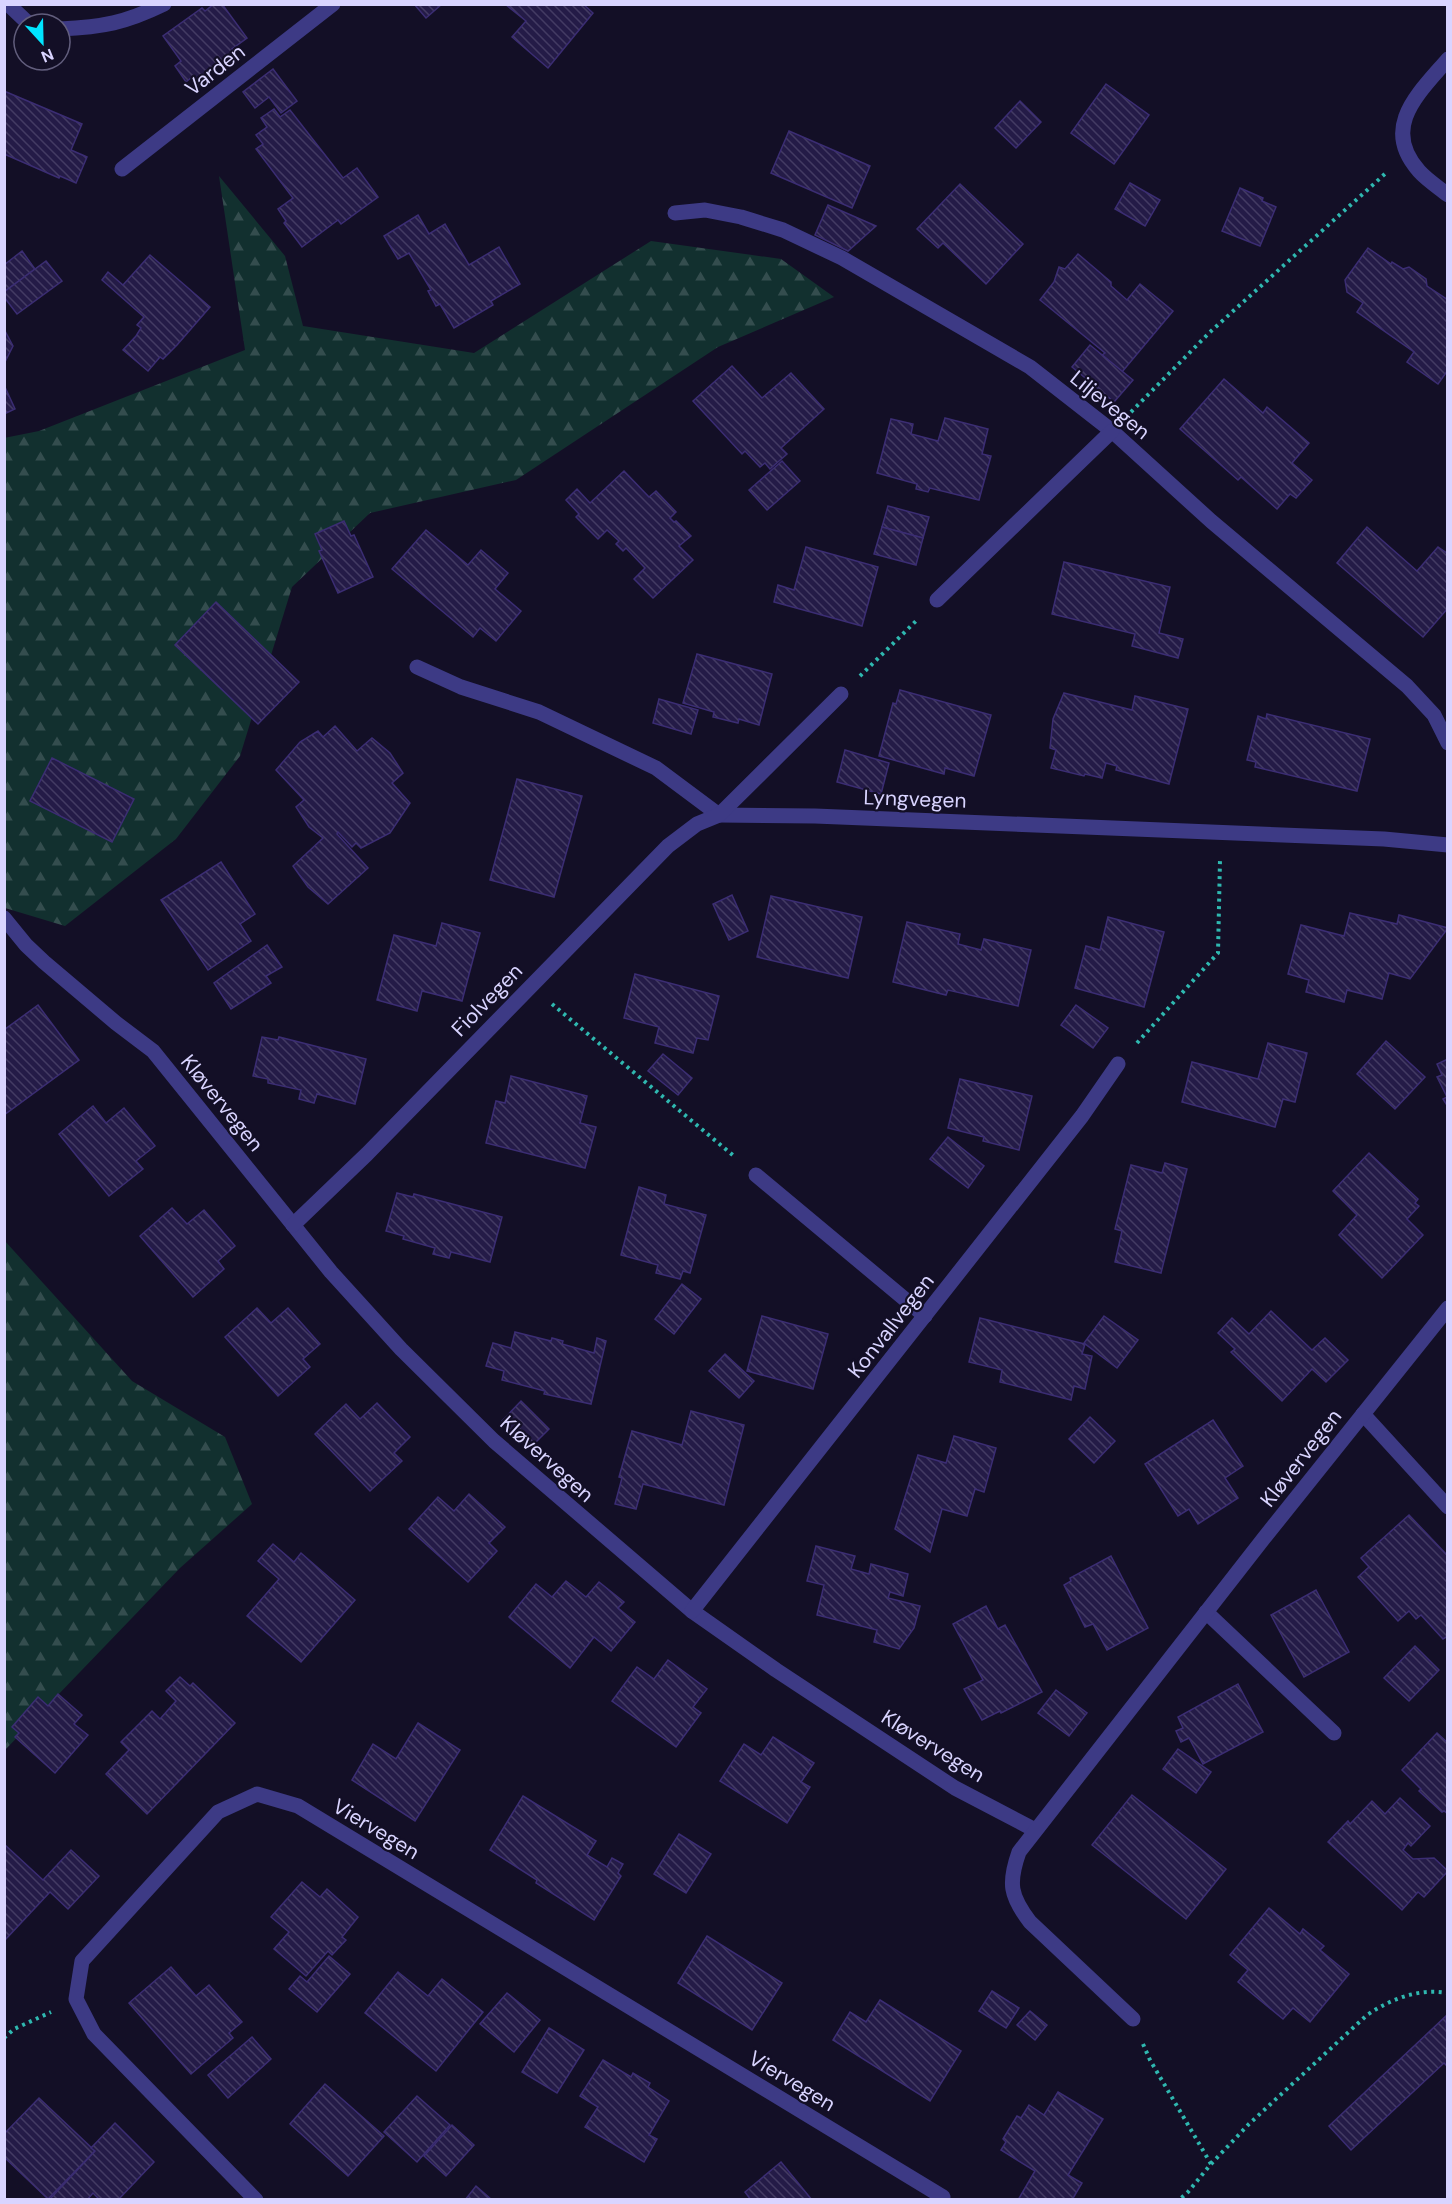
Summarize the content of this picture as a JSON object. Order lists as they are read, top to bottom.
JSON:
{
  "streets": {
    "street": [
      "Varden",
      "Liljevegen",
      "Lyngvegen",
      "Fiolvegen",
      "Kløvervegen",
      "Konvallvegen",
      "Viervegen"
    ]
  },
  "crossings": [
    ["Lyngvegen", "Fiolvegen"],
    ["Fiolvegen", "Kløvervegen"],
    ["Kløvervegen", "Konvallvegen"]
  ],
  "north": "bottom"
}
